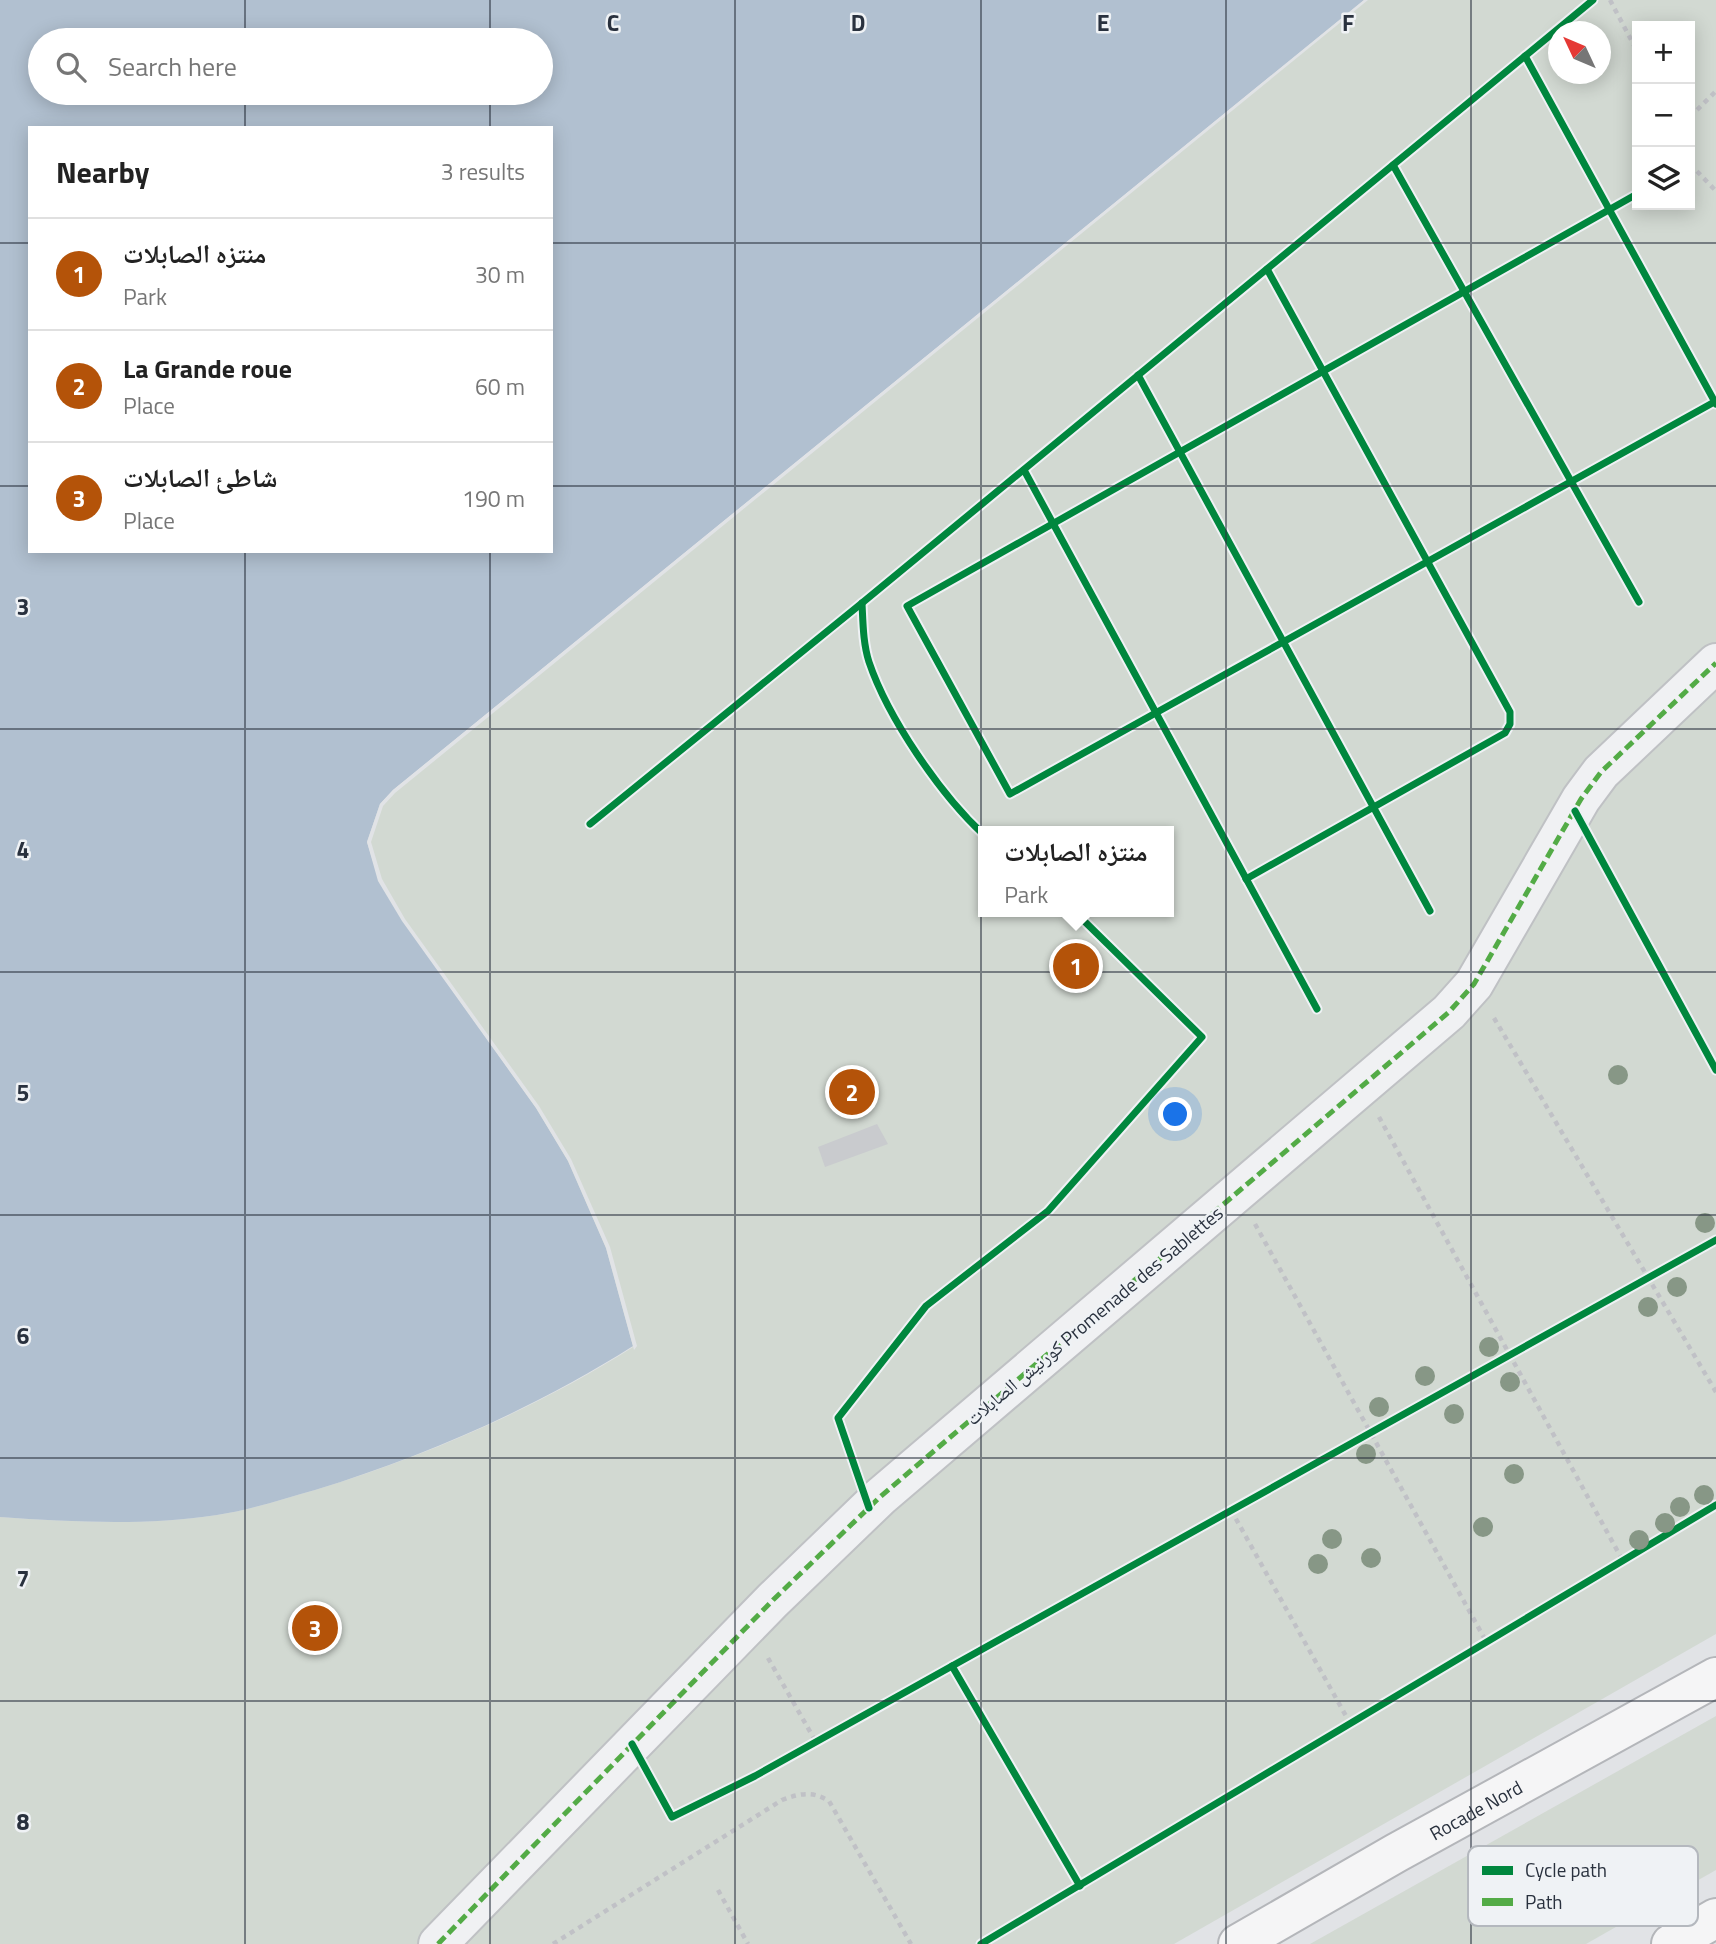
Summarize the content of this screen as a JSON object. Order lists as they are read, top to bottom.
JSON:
{
  "streets": {
    "highway": ["Rocade Nord"],
    "street": ["كورنيش الصابلات Promenade des Sablettes"]
  },
  "legend": ["Cycle path", "Path"],
  "north": "top left",
  "page": {
    "map_buttons": ["+", "−"],
    "search": "Search here",
    "heading": ["Nearby", "3 results"],
    "list": [
      {
        "mark": "1",
        "name": "منتزه الصابلات",
        "note": "Park",
        "value": "30 m"
      },
      {
        "mark": "2",
        "name": "La Grande roue",
        "note": "Place",
        "value": "60 m"
      },
      {
        "mark": "3",
        "name": "شاطئ الصابلات",
        "note": "Place",
        "value": "190 m"
      }
    ],
    "popup": ["منتزه الصابلات", "Park"],
    "pins": ["1", "2", "3"]
  },
  "grid": {
    "columns": [
      "C",
      "D",
      "E",
      "F"
    ],
    "rows": [
      "3",
      "4",
      "5",
      "6",
      "7",
      "8"
    ]
  }
}
